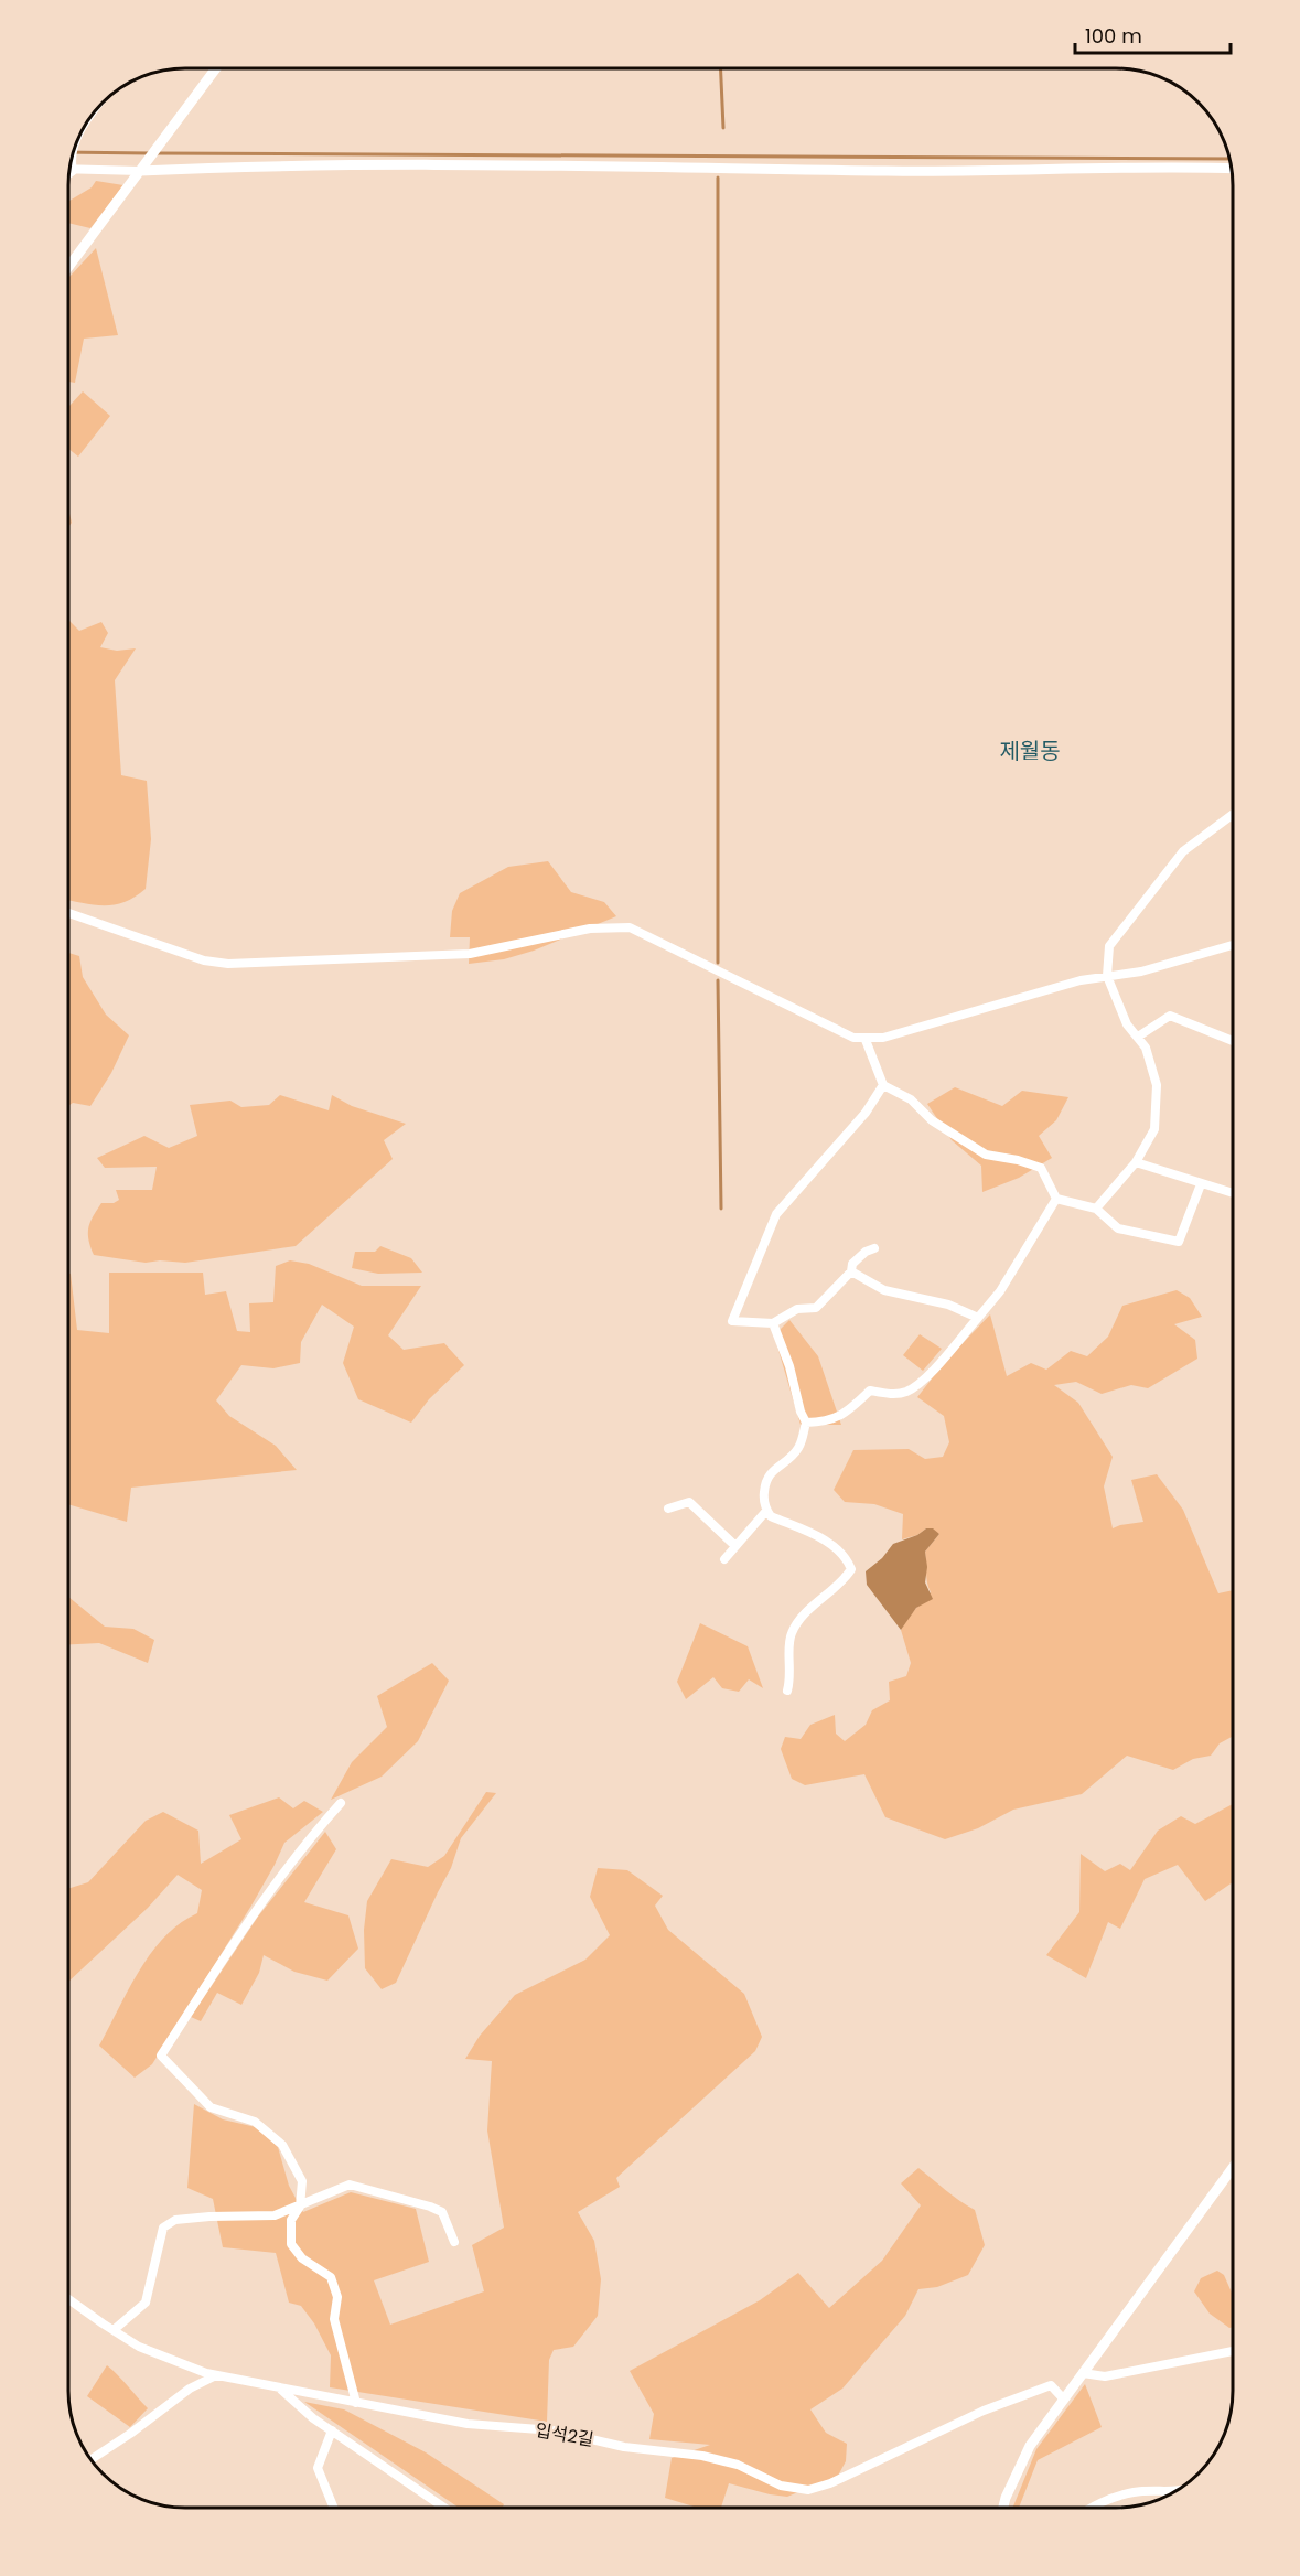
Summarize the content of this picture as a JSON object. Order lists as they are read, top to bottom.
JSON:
{
  "streets": {
    "street": ["입석2길"]
  },
  "districts": ["제월동"],
  "scale_bar": "100 m"
}
